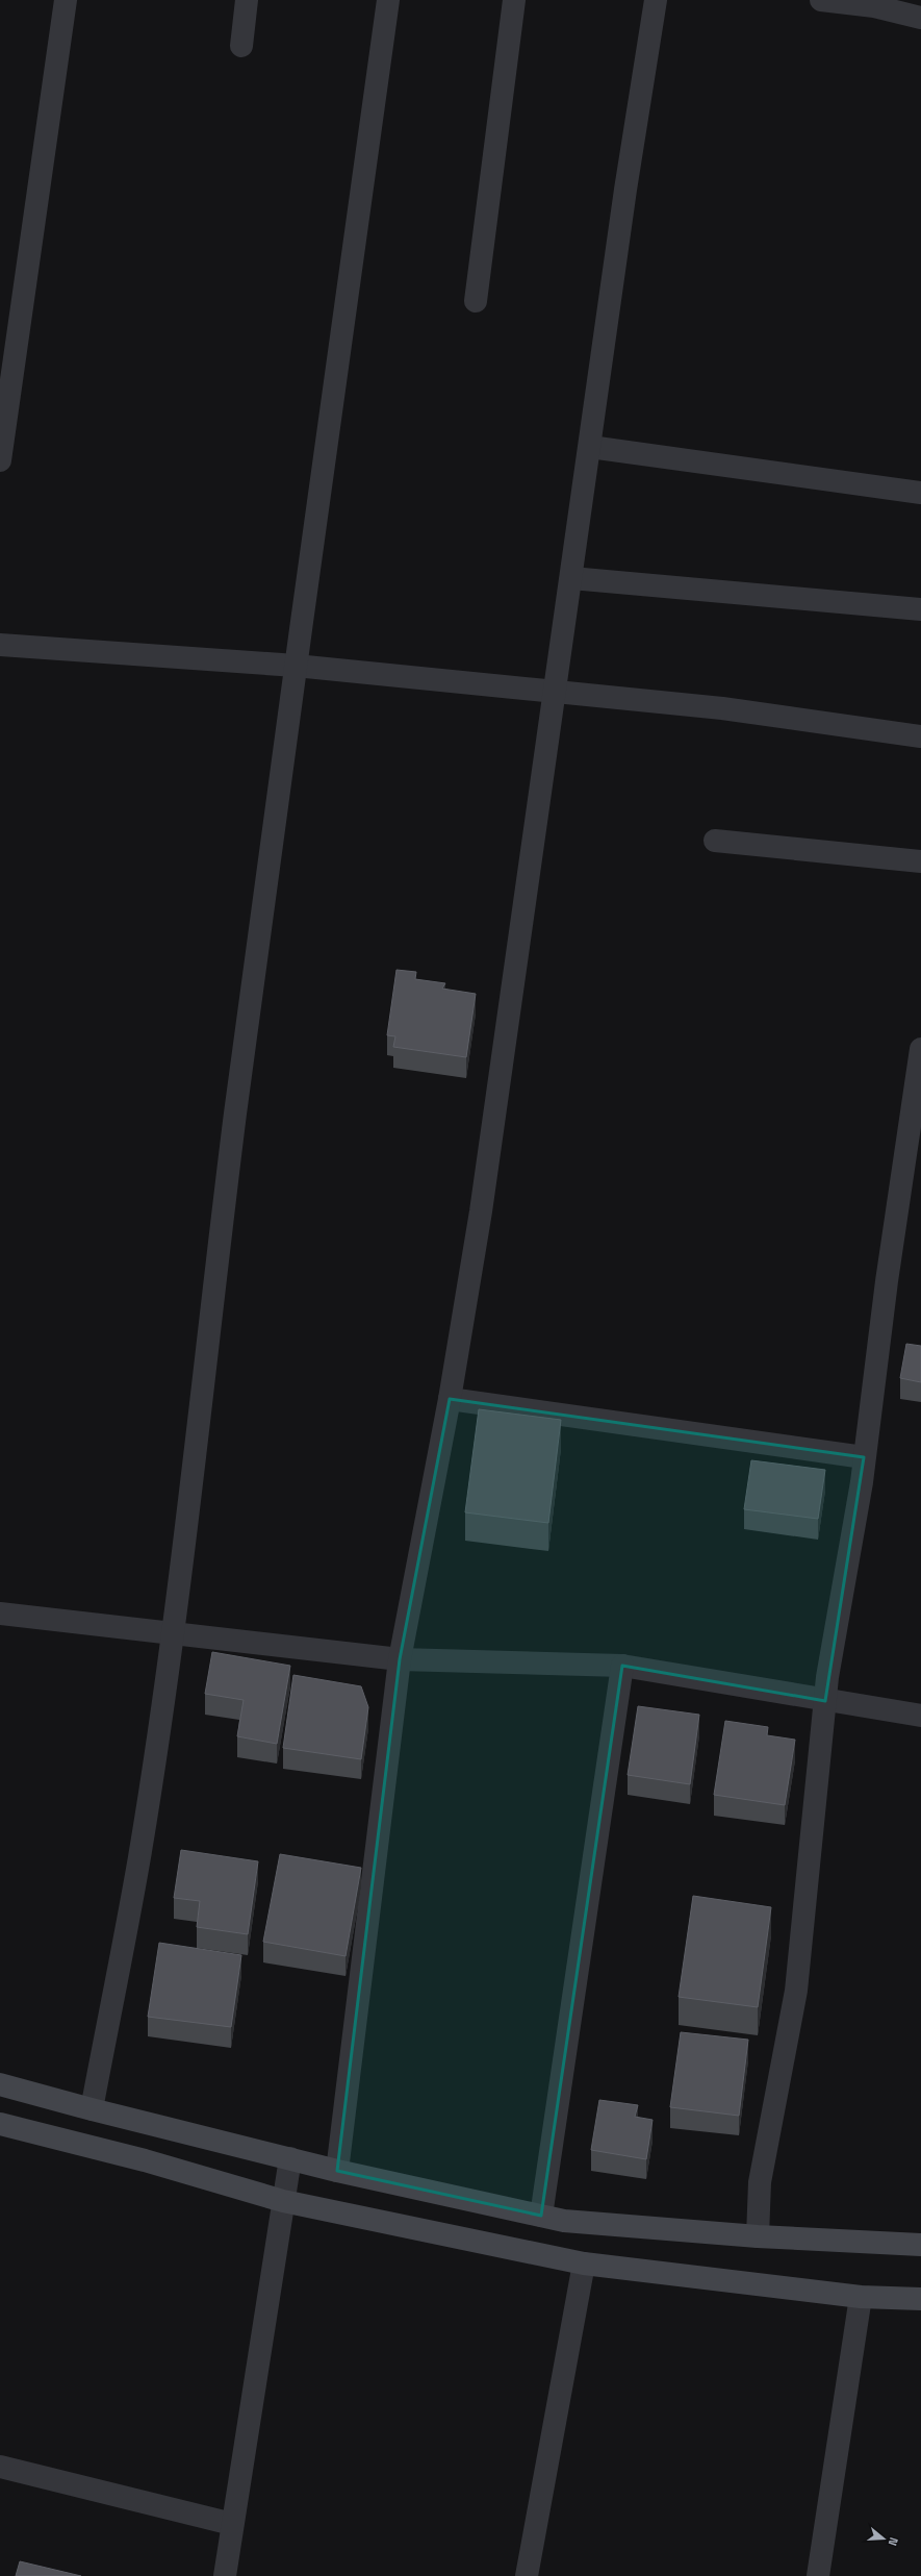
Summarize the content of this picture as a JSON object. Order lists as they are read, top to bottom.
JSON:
{
  "north": "right"
}
